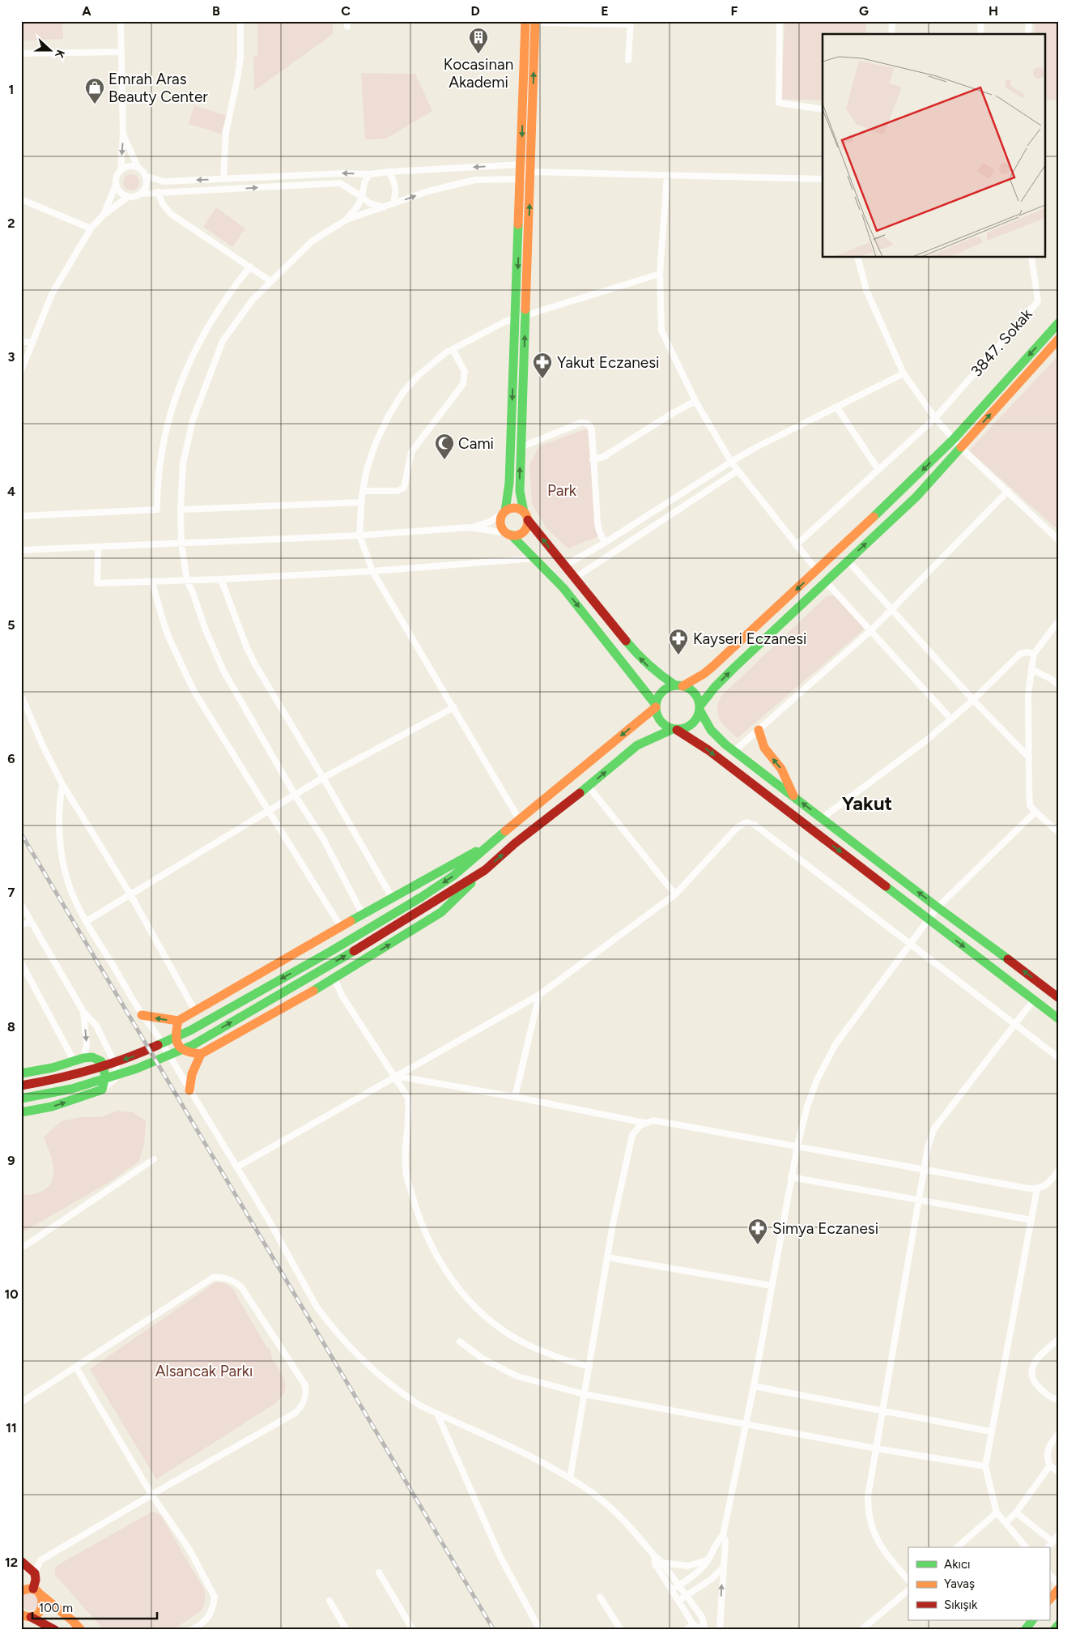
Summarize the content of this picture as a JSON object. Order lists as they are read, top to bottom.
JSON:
{
  "streets": {
    "street": ["3847. Sokak"]
  },
  "districts": ["Yakut"],
  "parks": ["Park", "Alsancak Parkı"],
  "places": {
    "building": ["Kocasinan Akademi"],
    "shop": ["Emrah Aras Beauty Center"],
    "pharmacy": ["Yakut Eczanesi", "Kayseri Eczanesi", "Simya Eczanesi"],
    "mosque": ["Cami"]
  },
  "legend": ["Akıcı", "Yavaş", "Sıkışık"],
  "scale_bar": "100 m",
  "north": "right",
  "grid": {
    "columns": [
      "A",
      "B",
      "C",
      "D",
      "E",
      "F",
      "G",
      "H"
    ],
    "rows": [
      "1",
      "2",
      "3",
      "4",
      "5",
      "6",
      "7",
      "8",
      "9",
      "10",
      "11",
      "12"
    ]
  }
}
